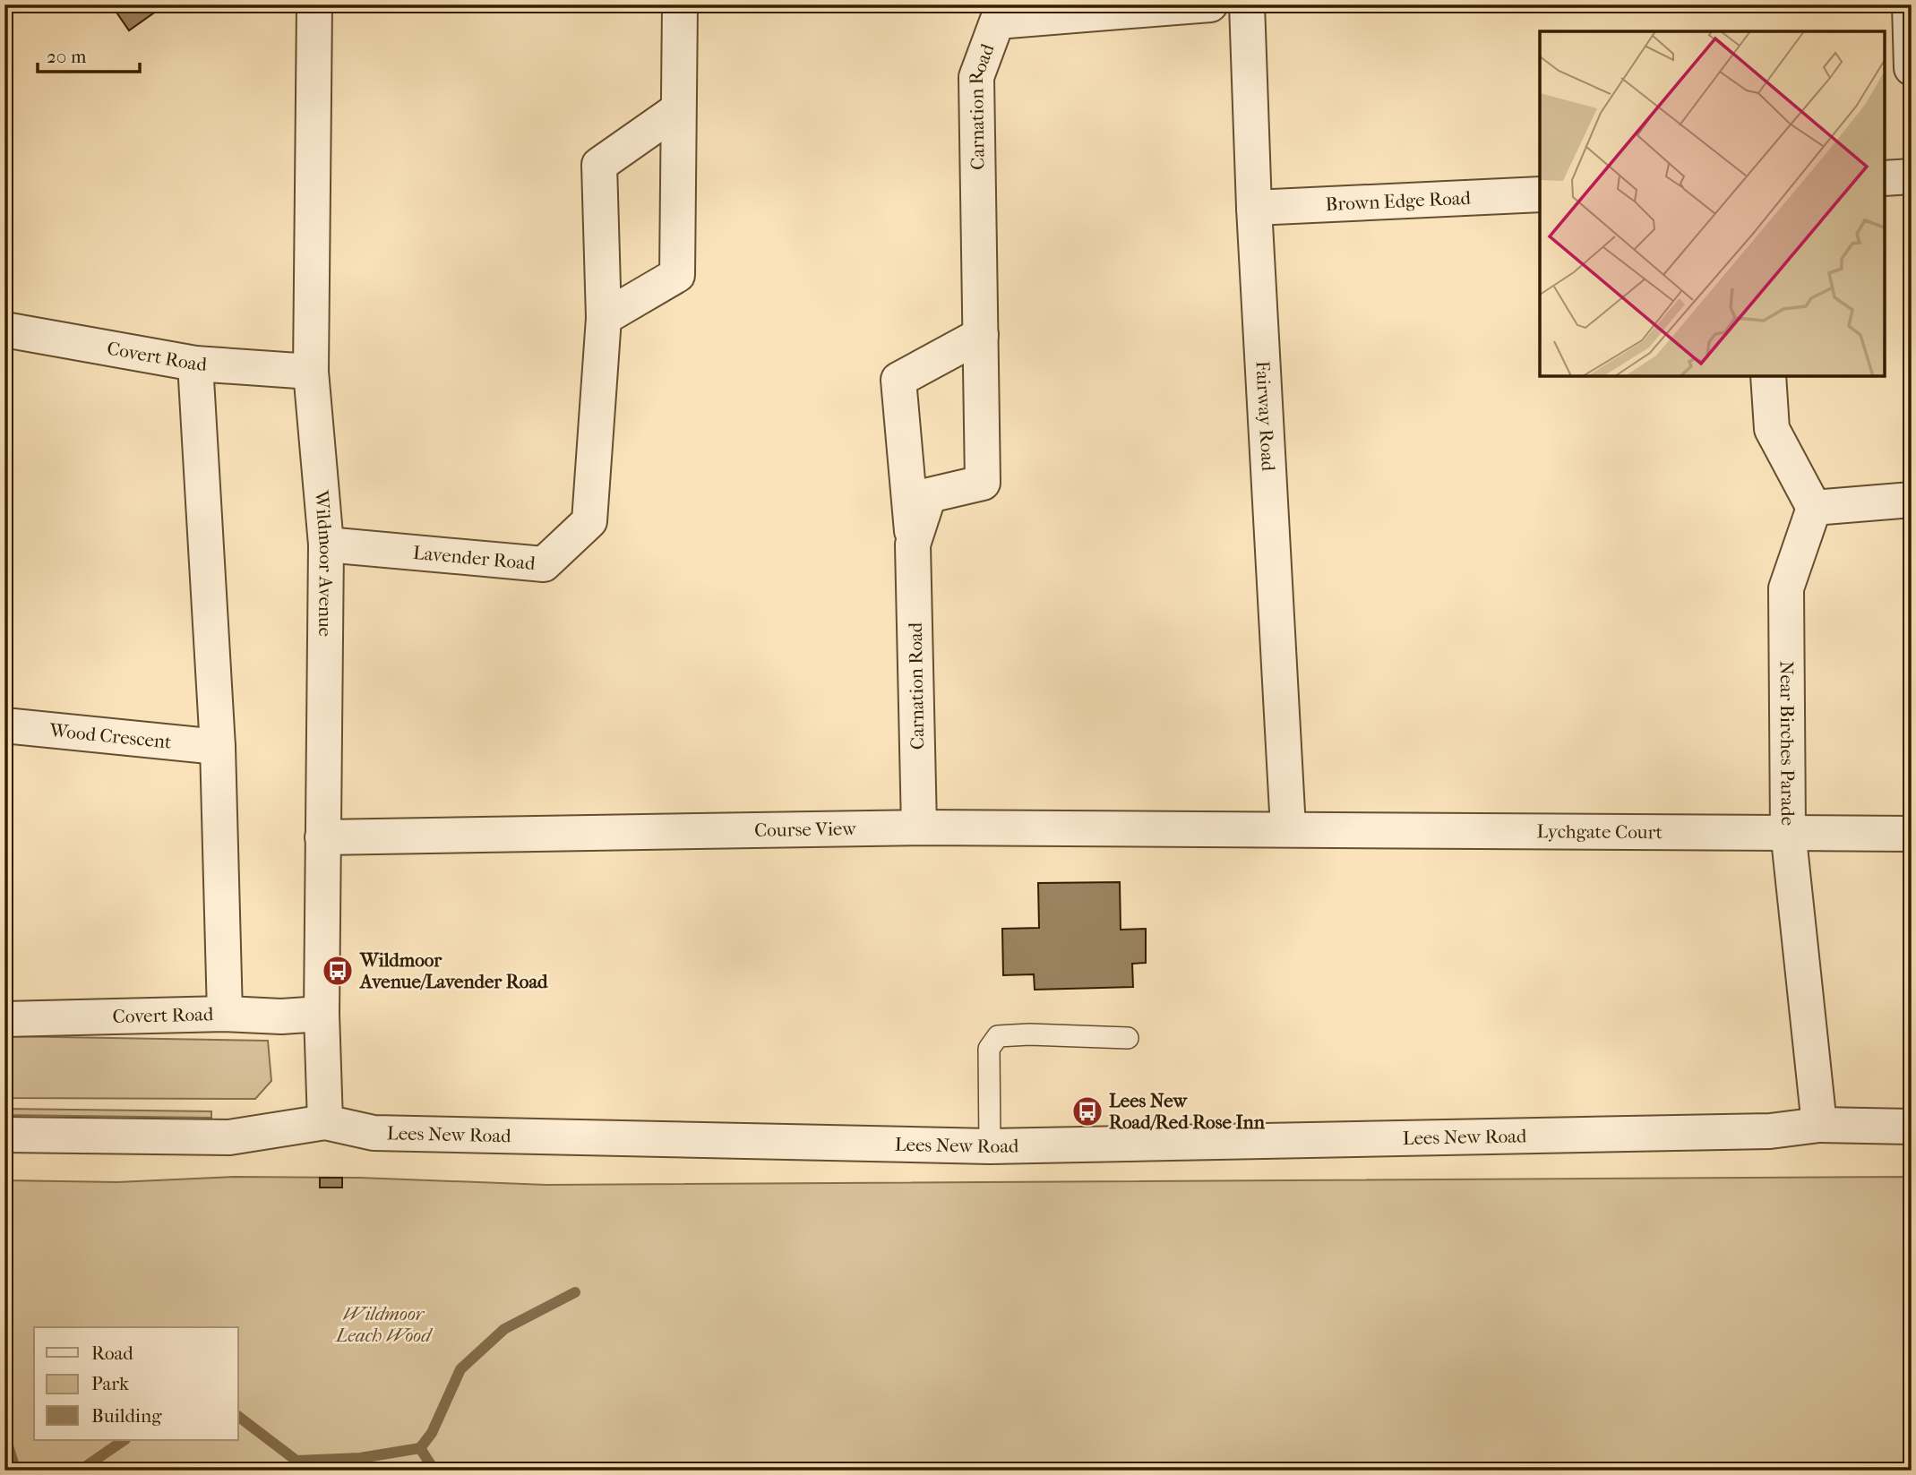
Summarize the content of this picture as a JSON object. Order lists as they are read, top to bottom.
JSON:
{
  "streets": {
    "street": [
      "Carnation Road",
      "Brown Edge Road",
      "Covert Road",
      "Fairway Road",
      "Lavender Road",
      "Wildmoor Avenue",
      "Wood Crescent",
      "Near Birches Parade",
      "Course View",
      "Lychgate Court",
      "Lees New Road"
    ]
  },
  "crossings": [
    ["Carnation Road", "Course View"],
    ["Brown Edge Road", "Fairway Road"],
    ["Covert Road", "Wildmoor Avenue"],
    ["Fairway Road", "Course View"],
    ["Fairway Road", "Lychgate Court"],
    ["Lavender Road", "Wildmoor Avenue"],
    ["Wildmoor Avenue", "Course View"],
    ["Wildmoor Avenue", "Lees New Road"],
    ["Near Birches Parade", "Lychgate Court"],
    ["Near Birches Parade", "Lees New Road"],
    ["Course View", "Lychgate Court"]
  ],
  "parks": ["Wildmoor Leach Wood"],
  "places": {
    "bus stop": ["Wildmoor Avenue/Lavender Road", "Lees New Road/Red Rose Inn"]
  },
  "legend": ["Road", "Park", "Building"],
  "scale_bar": "20 m"
}
